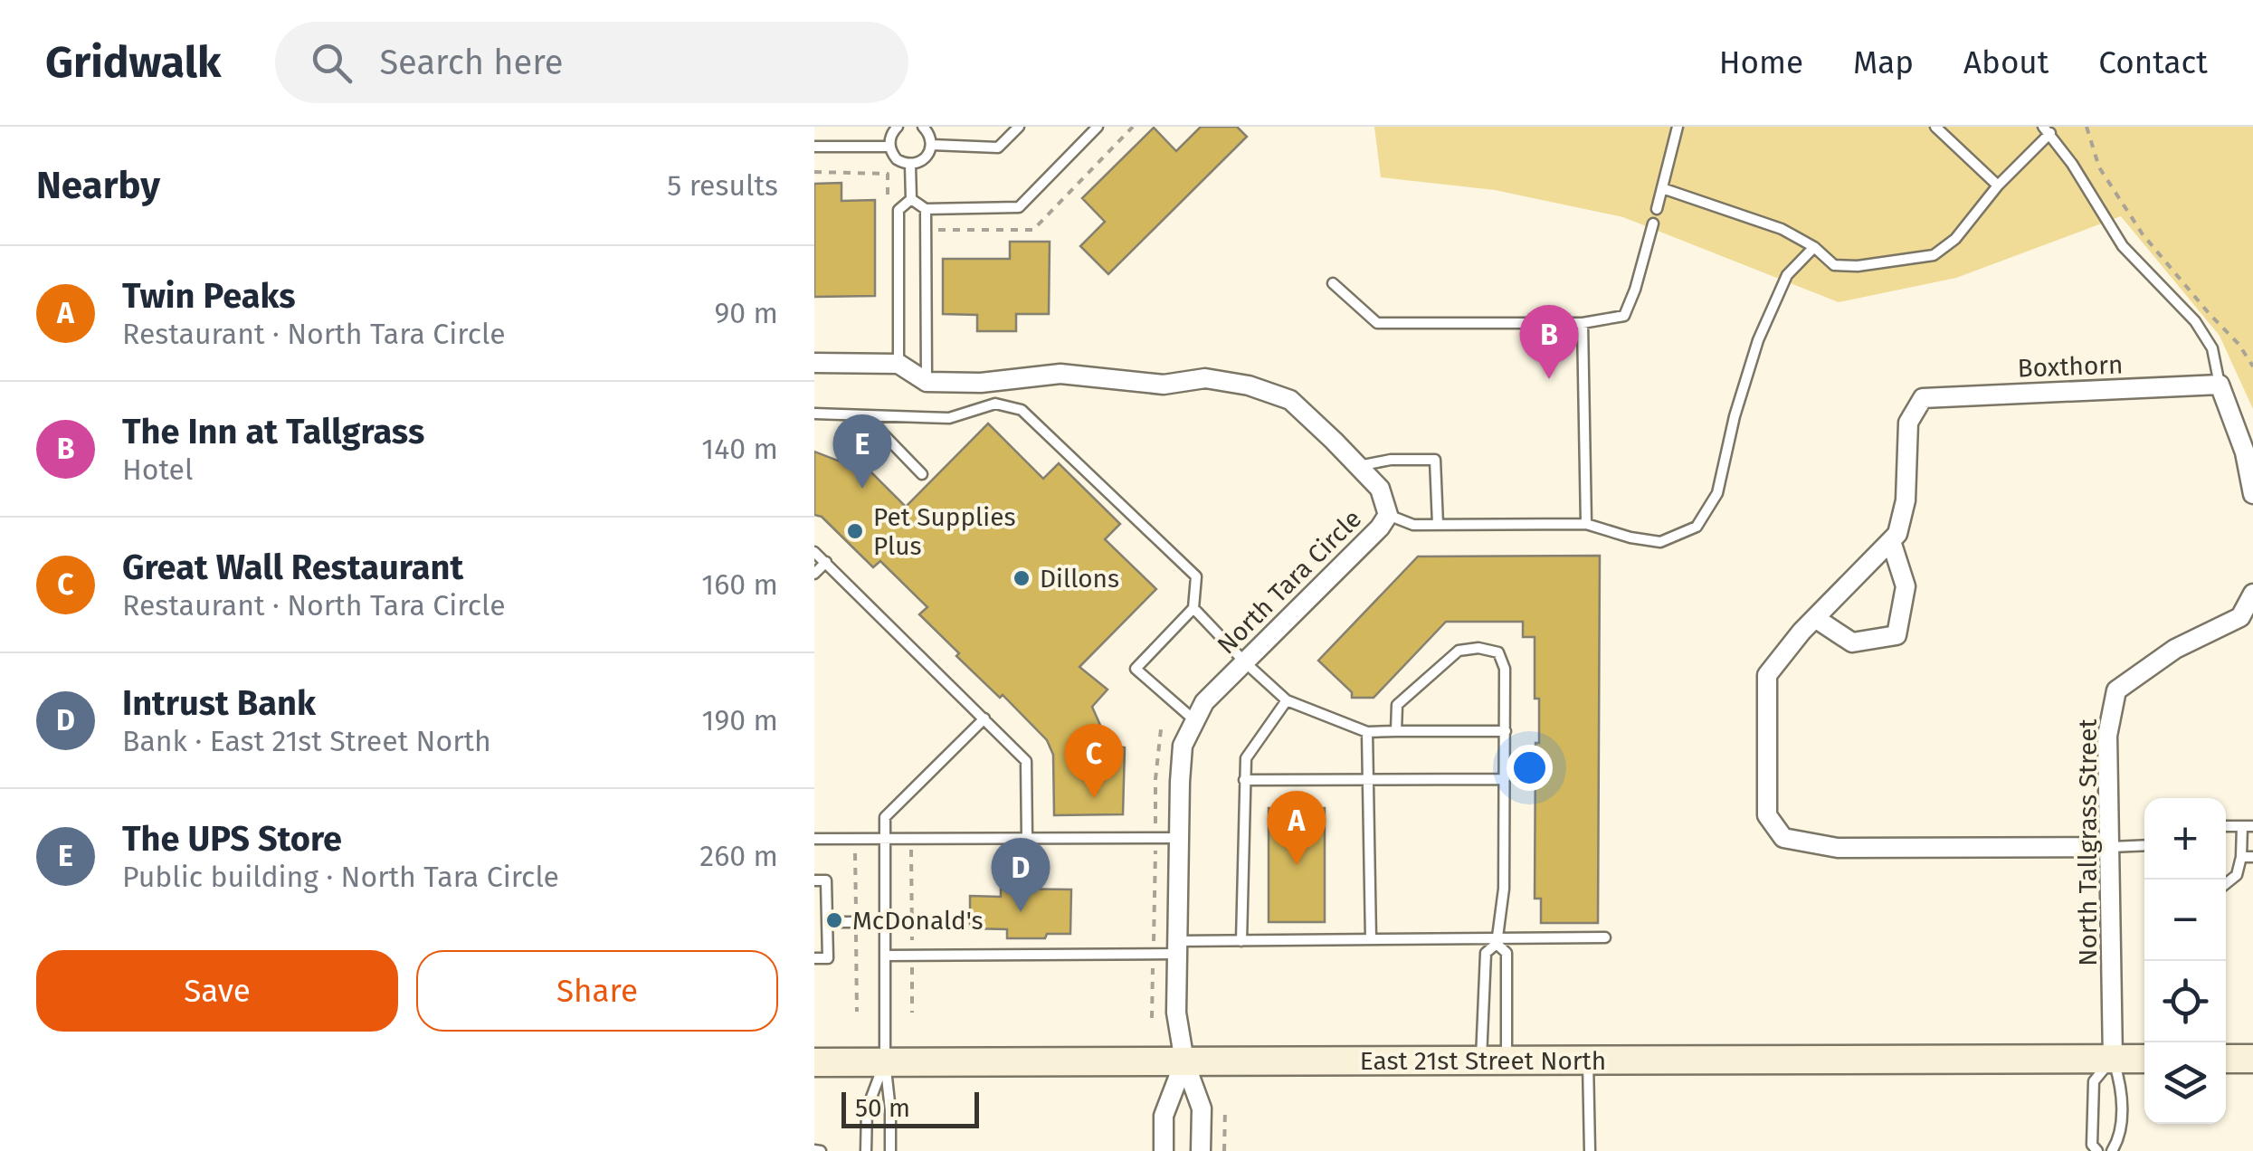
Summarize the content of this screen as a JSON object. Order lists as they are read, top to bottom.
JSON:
{
  "streets": {
    "main road": ["East 21st Street North"],
    "street": ["Boxthorn", "North Tara Circle", "North Tallgrass Street"]
  },
  "crossings": [
    ["North Tara Circle", "East 21st Street North"],
    ["North Tallgrass Street", "East 21st Street North"]
  ],
  "places": ["Pet Supplies Plus", "Dillons", "McDonald's"],
  "scale_bar": "50 m",
  "page": {
    "header": "Gridwalk",
    "search": "Search here",
    "nav": [
      "Home",
      "Map",
      "About",
      "Contact"
    ],
    "heading": ["Nearby", "5 results"],
    "list": [
      {
        "mark": "A",
        "name": "Twin Peaks",
        "note": "Restaurant · North Tara Circle",
        "value": "90 m"
      },
      {
        "mark": "B",
        "name": "The Inn at Tallgrass",
        "note": "Hotel",
        "value": "140 m"
      },
      {
        "mark": "C",
        "name": "Great Wall Restaurant",
        "note": "Restaurant · North Tara Circle",
        "value": "160 m"
      },
      {
        "mark": "D",
        "name": "Intrust Bank",
        "note": "Bank · East 21st Street North",
        "value": "190 m"
      },
      {
        "mark": "E",
        "name": "The UPS Store",
        "note": "Public building · North Tara Circle",
        "value": "260 m"
      }
    ],
    "pins": [
      "B",
      "E",
      "C",
      "A",
      "D"
    ],
    "map_buttons": ["+", "−"],
    "buttons": ["Save", "Share"],
    "scale": "50 m"
  }
}
